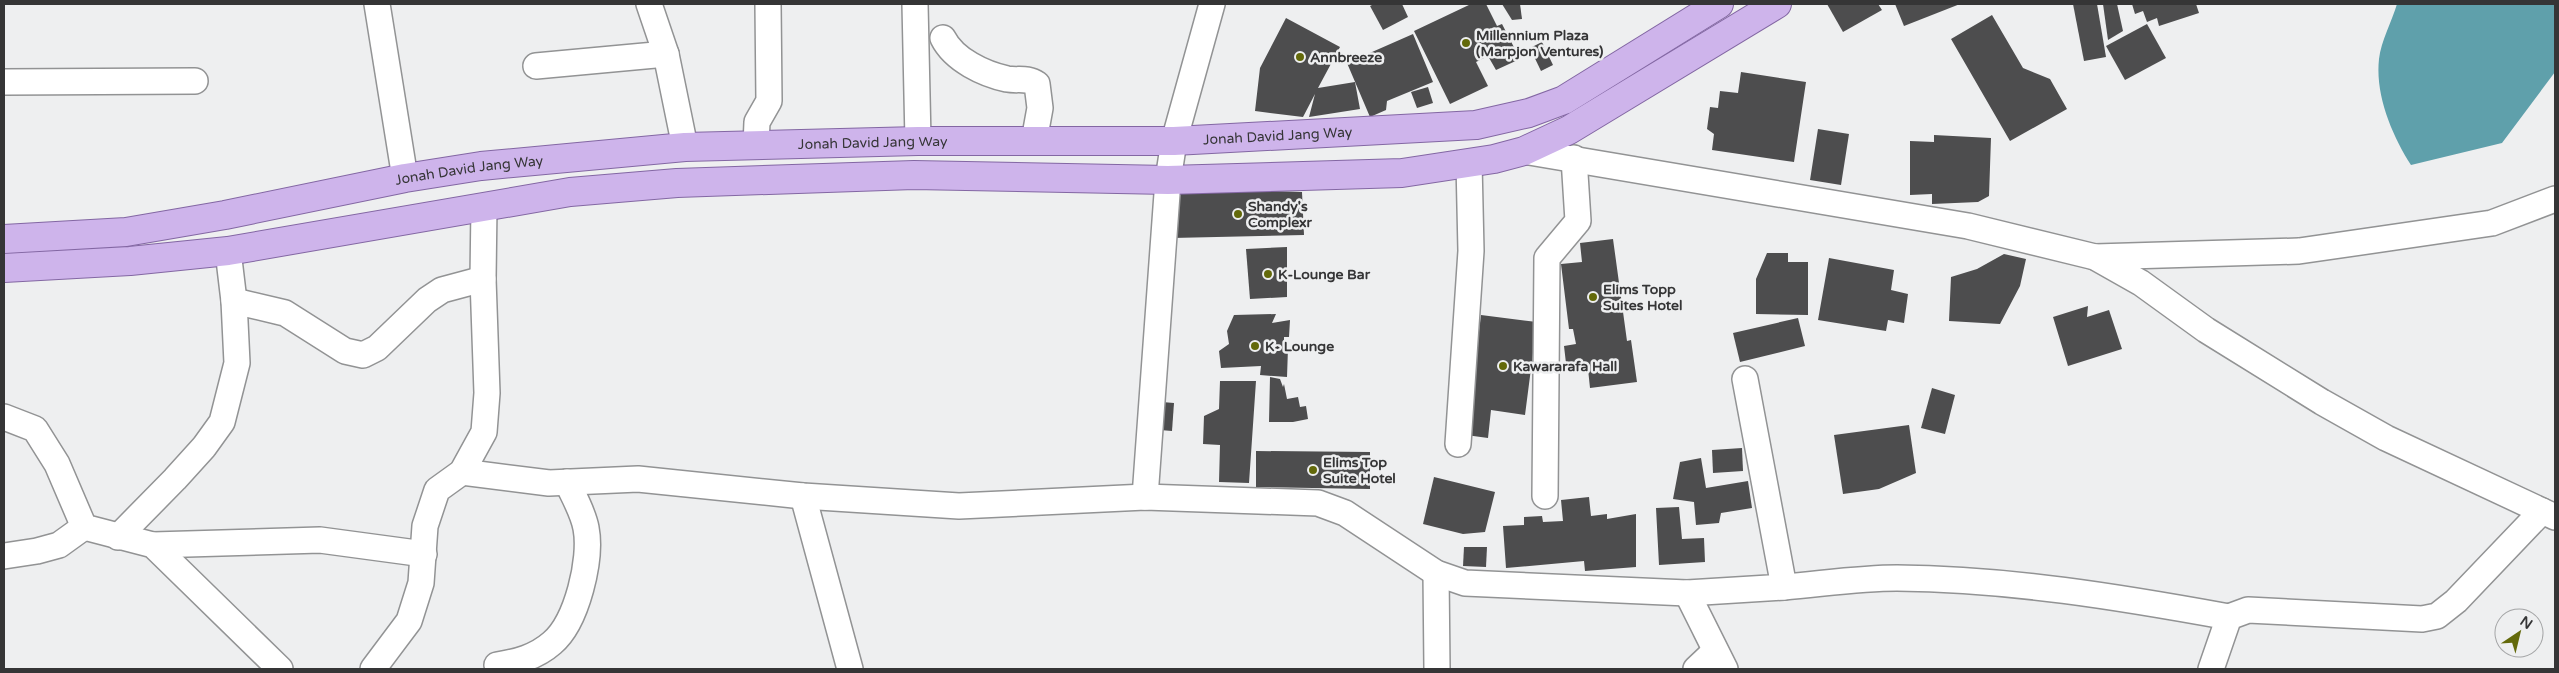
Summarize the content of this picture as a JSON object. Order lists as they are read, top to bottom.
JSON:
{
  "streets": {
    "main road": ["Jonah David Jang Way"]
  },
  "places": [
    "Millennium Plaza (Marpjon Ventures)",
    "Annbreeze",
    "Shandy's Complexr",
    "K-Lounge Bar",
    "Elims Topp Suites Hotel",
    "K- Lounge",
    "Kawararafa Hall",
    "Elims Top Suite Hotel"
  ],
  "north": "top right"
}
